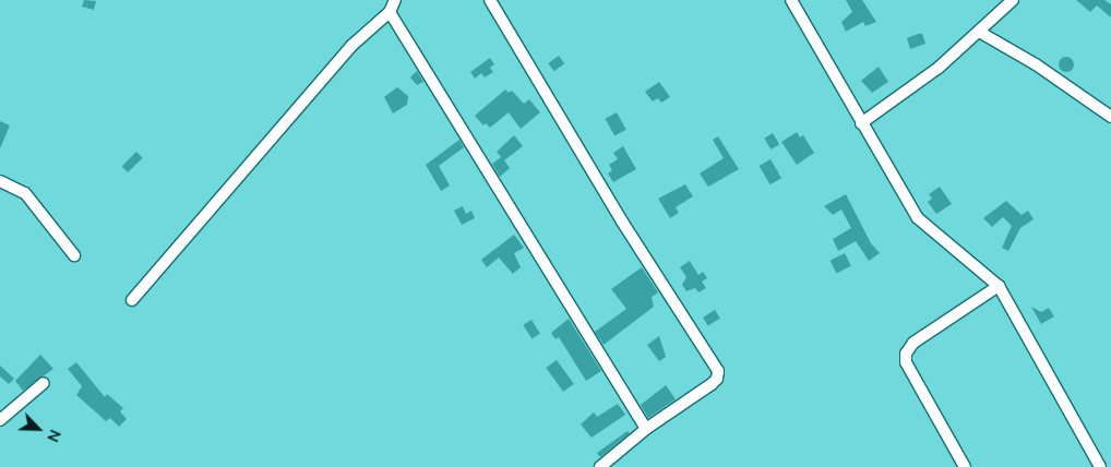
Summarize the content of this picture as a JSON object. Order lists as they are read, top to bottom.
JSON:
{
  "north": "bottom right"
}
